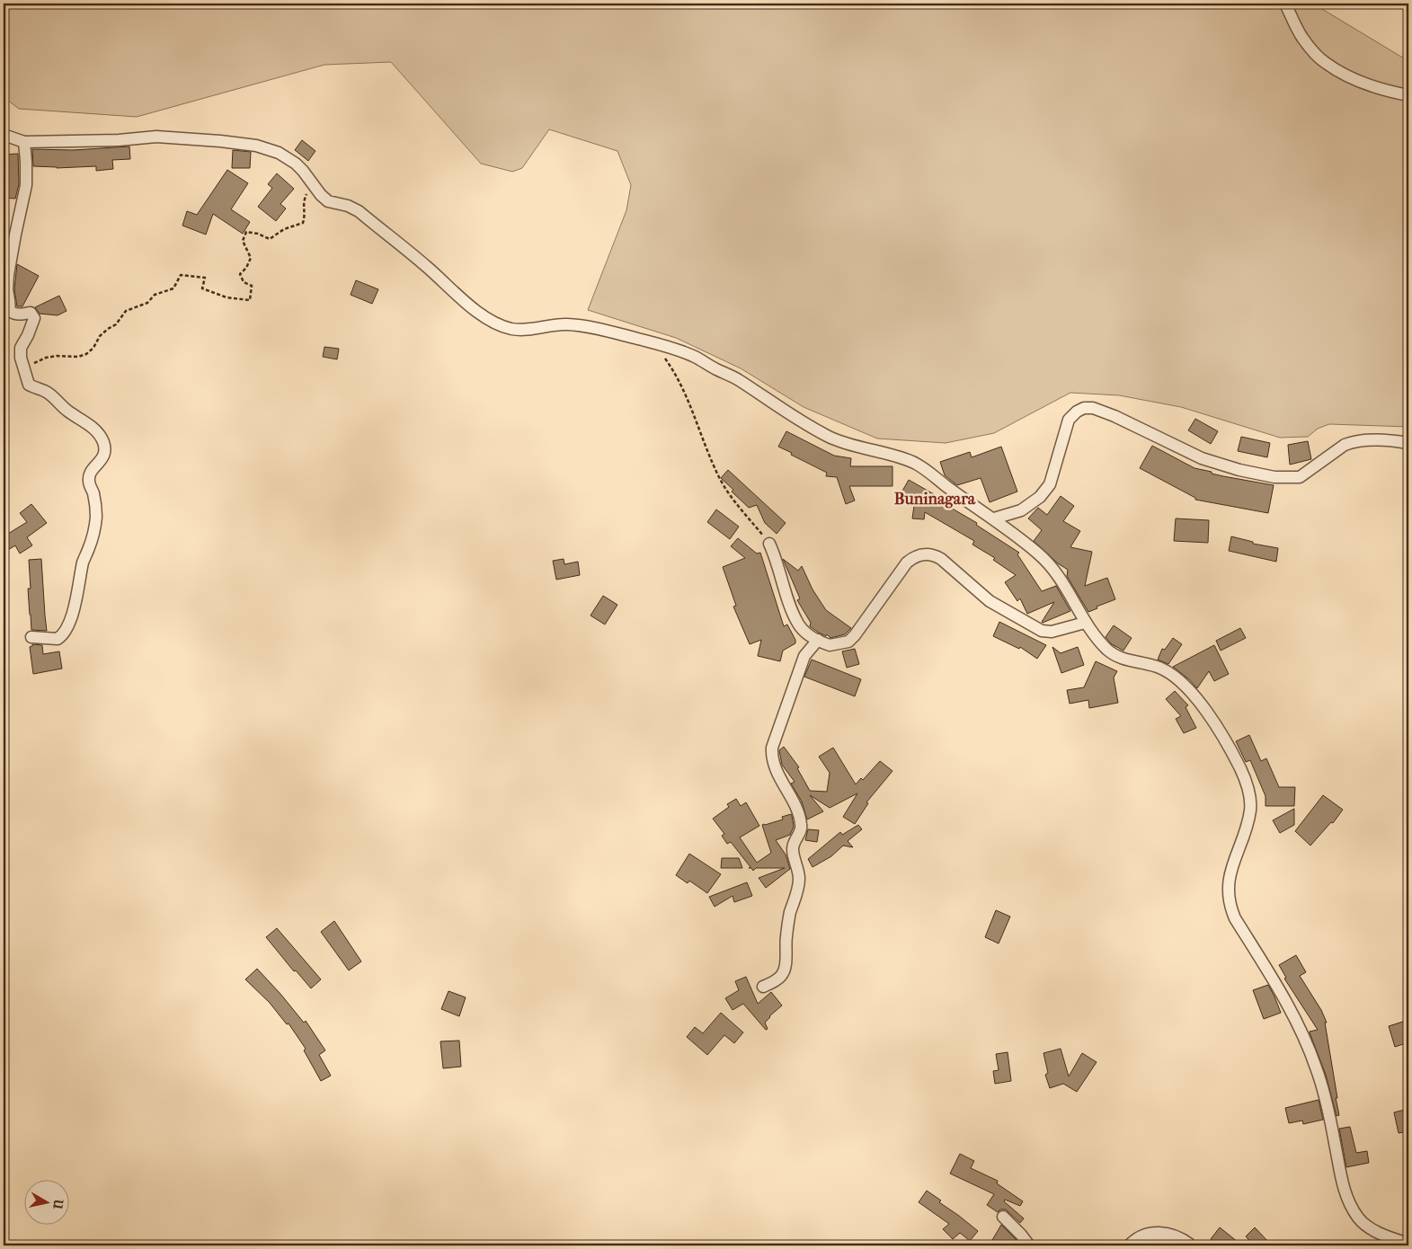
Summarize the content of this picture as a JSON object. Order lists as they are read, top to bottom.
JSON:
{
  "districts": ["Buninagara"],
  "north": "right"
}
